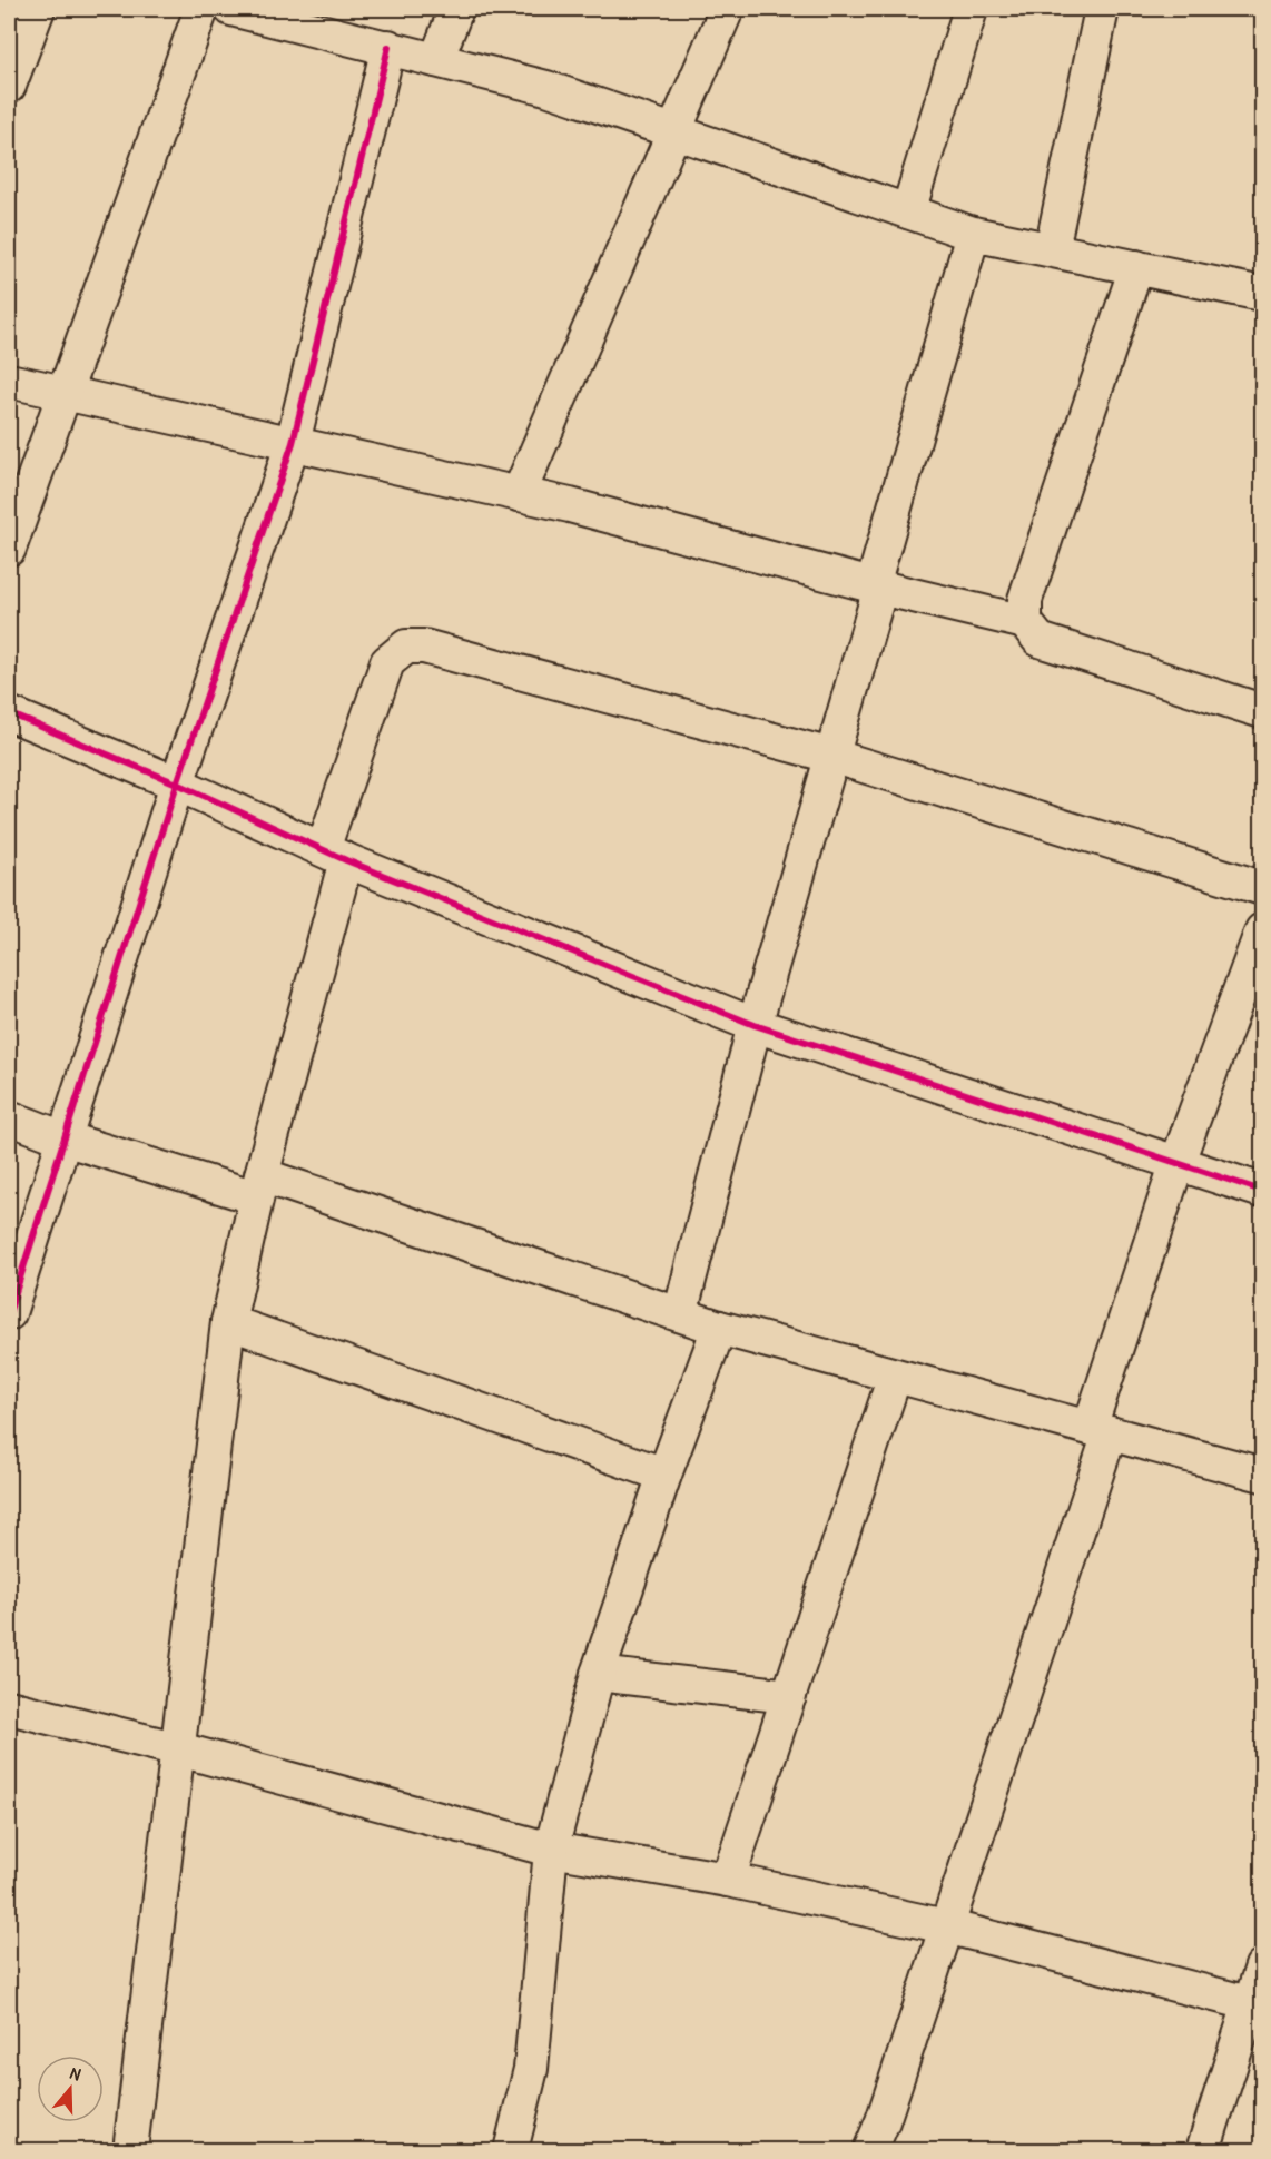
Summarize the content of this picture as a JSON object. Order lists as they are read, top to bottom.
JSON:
{
  "north": "top"
}
